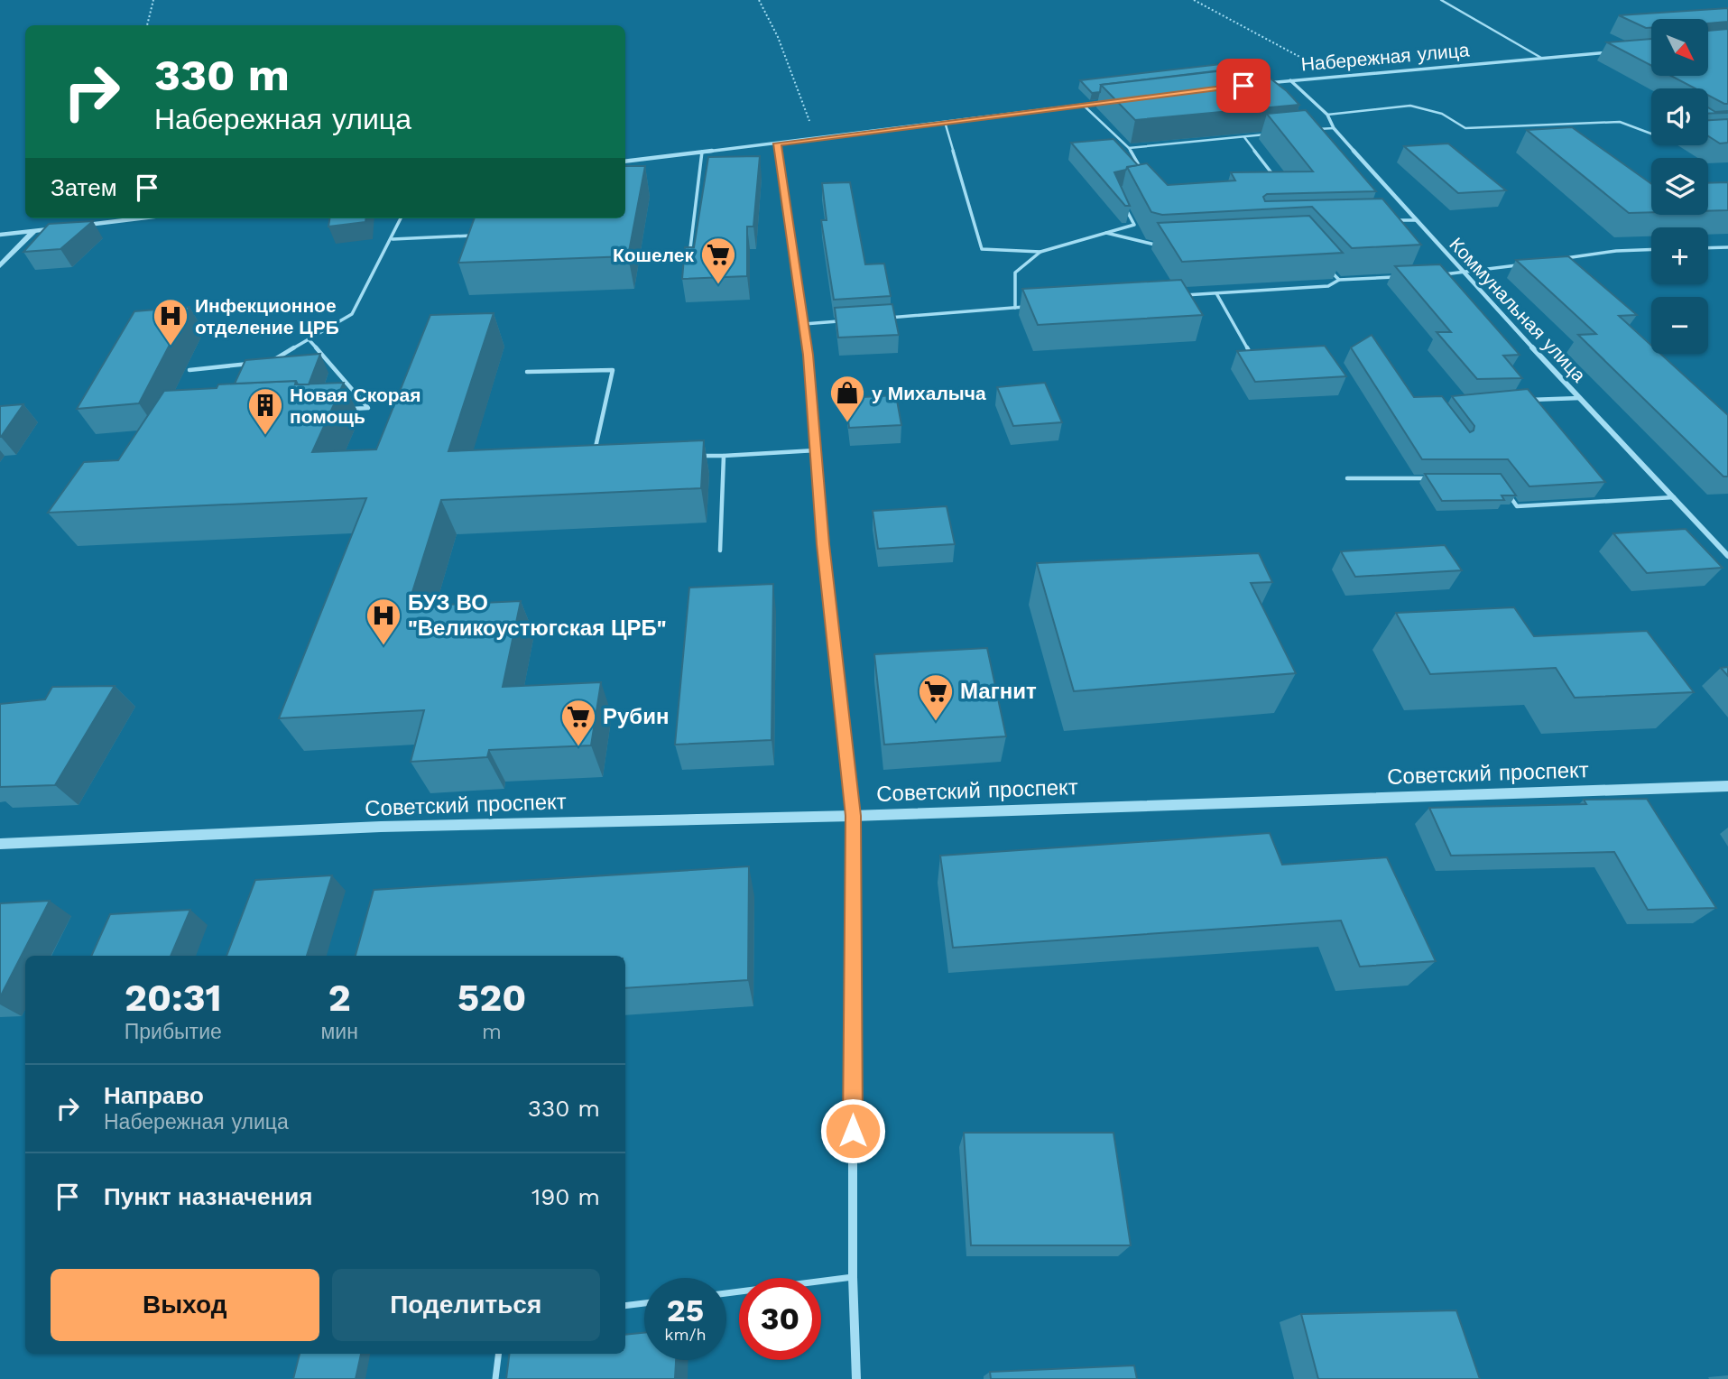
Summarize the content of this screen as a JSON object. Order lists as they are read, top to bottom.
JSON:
{
  "streets": {
    "street": ["Набережная улица", "Коммунальная улица", "Советский проспект"]
  },
  "crossings": [
    ["Набережная улица", "Коммунальная улица"]
  ],
  "places": {
    "supermarket": ["Кошелек", "Магнит", "Рубин"],
    "hospital": ["Инфекционное отделение ЦРБ", "БУЗ ВО \"Великоустюгская ЦРБ\""],
    "shop": ["у Михалыча"],
    "building": ["Новая Скорая помощь"]
  },
  "north": "bottom right",
  "page": {
    "map_buttons": ["+", "−"],
    "turn": ["330 m", "Набережная улица"],
    "then": "Затем",
    "eta": [
      "20:31",
      "Прибытие",
      "2",
      "мин",
      "520",
      "m"
    ],
    "list": [
      {
        "name": "Направо",
        "note": "Набережная улица",
        "value": "330 m"
      },
      {
        "name": "Пункт назначения",
        "value": "190 m"
      }
    ],
    "buttons": ["Выход", "Поделиться"],
    "speed": "25 km/h",
    "limit": "30"
  }
}
